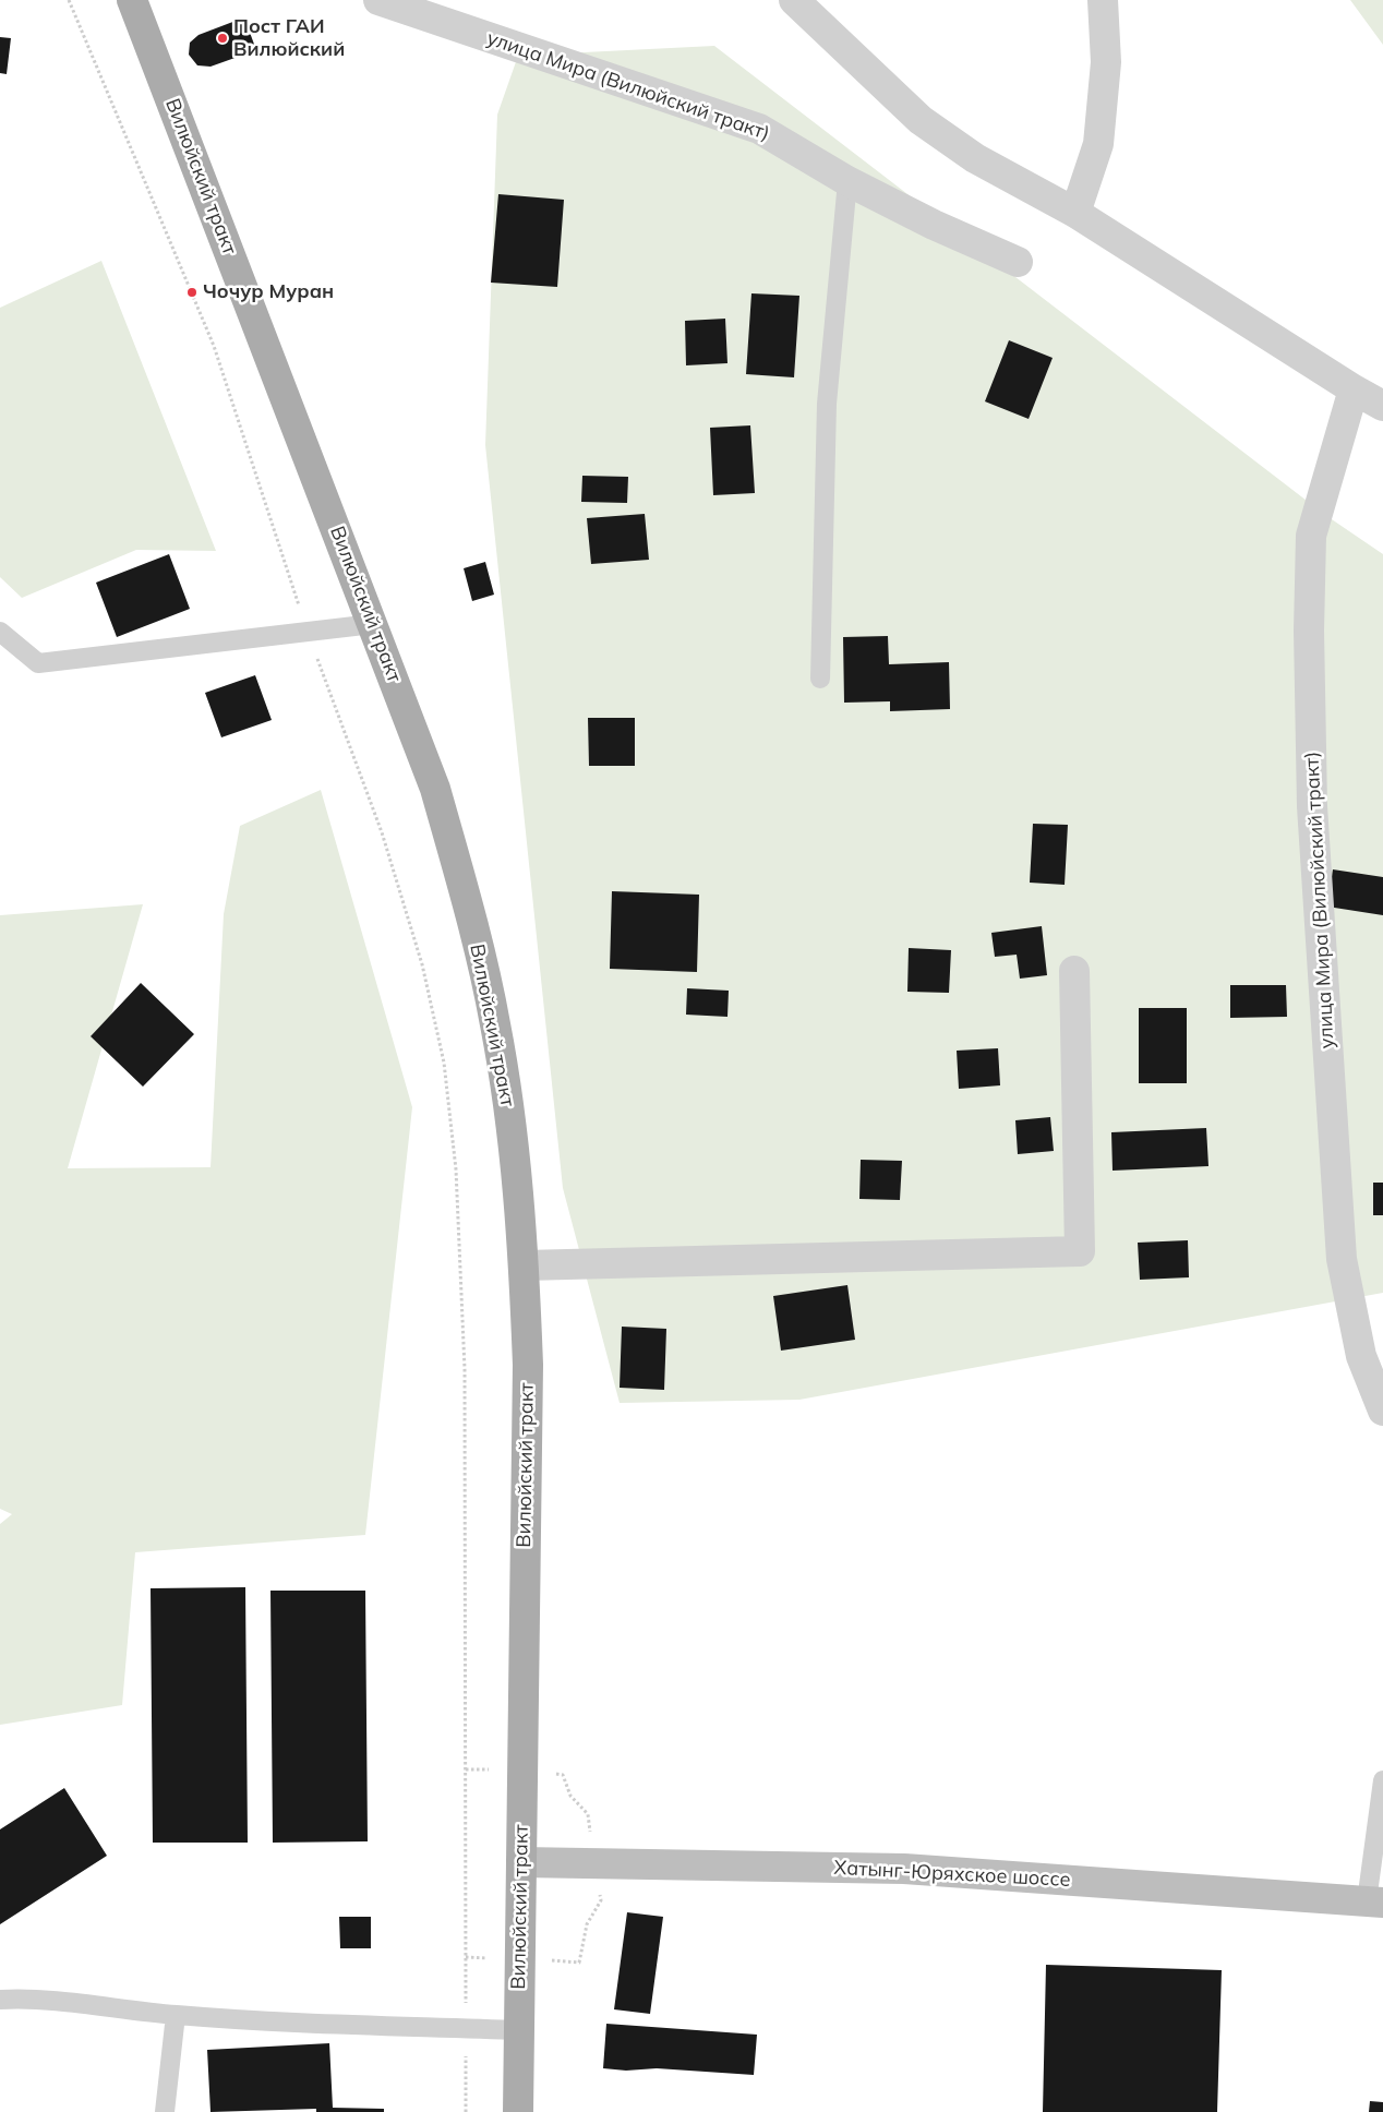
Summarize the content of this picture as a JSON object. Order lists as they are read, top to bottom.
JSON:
{
  "streets": {
    "main road": ["Вилюйский тракт", "Хатынг-Юряхское шоссе"],
    "street": ["улица Мира (Вилюйский тракт)"]
  },
  "crossings": [
    ["Вилюйский тракт", "Хатынг-Юряхское шоссе"]
  ],
  "places": ["Пост ГАИ Вилюйский", "Чочур Муран"]
}
